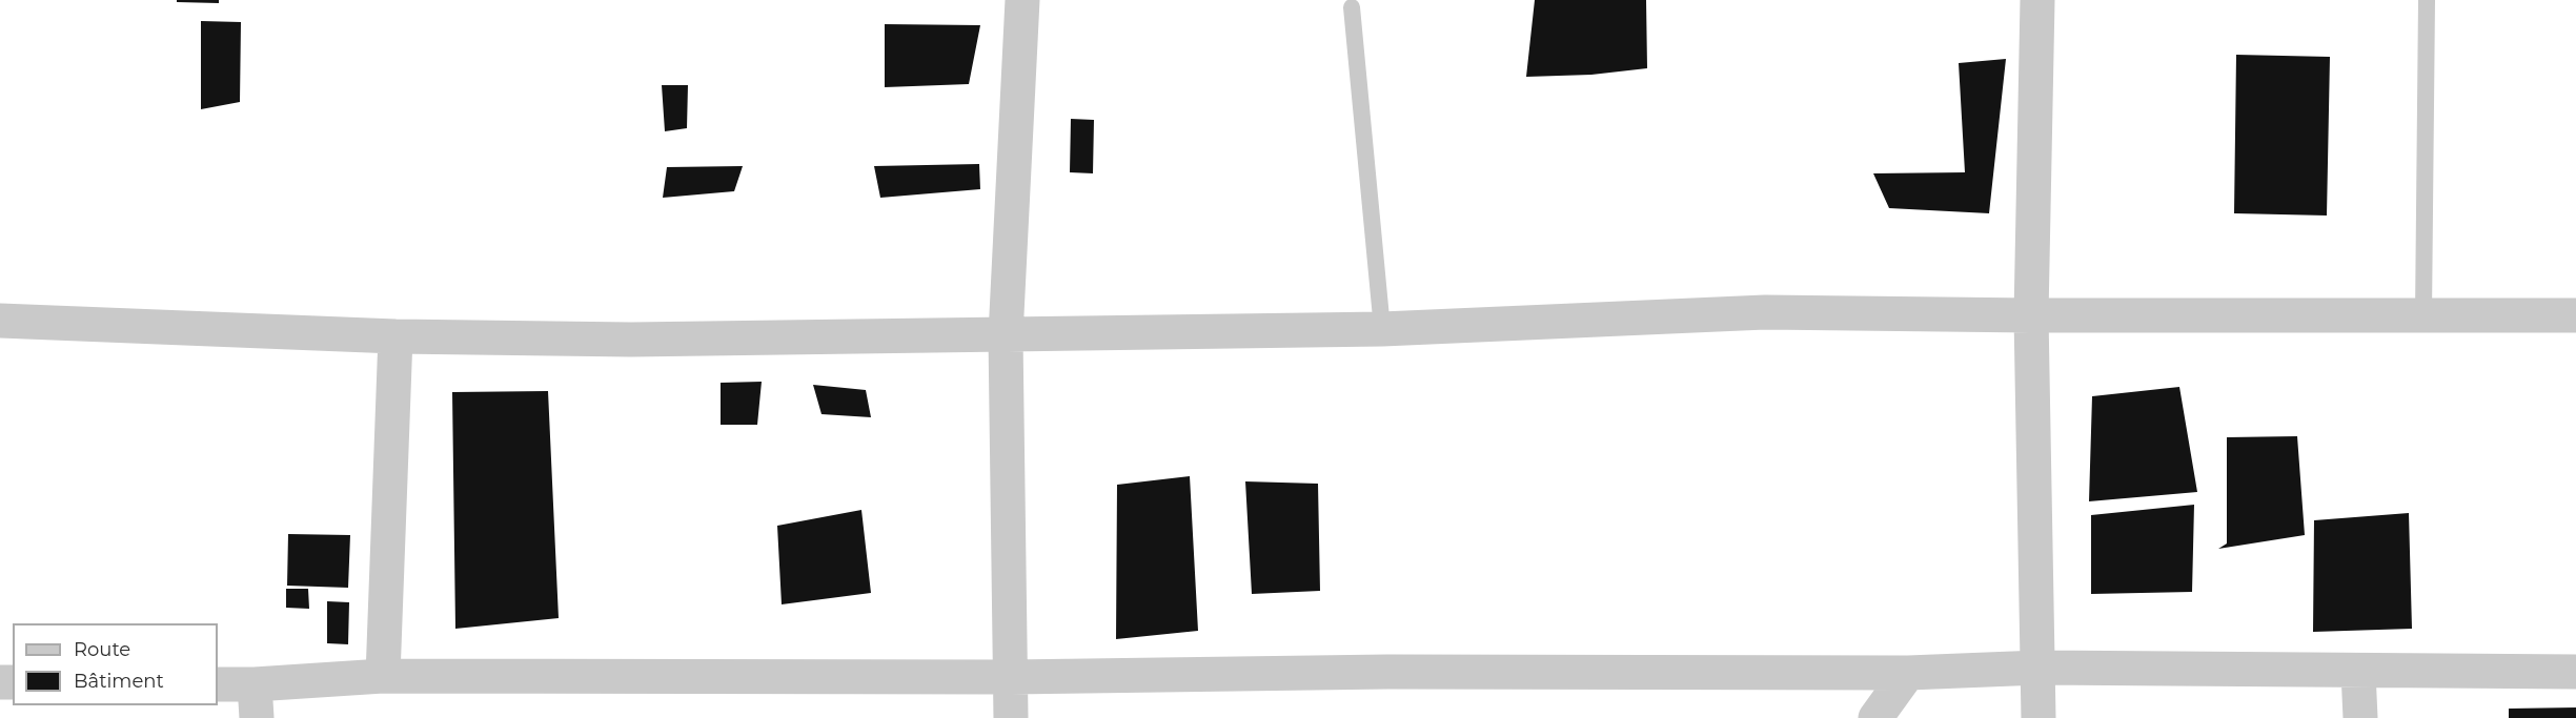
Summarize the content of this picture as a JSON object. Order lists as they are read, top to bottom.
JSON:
{
  "legend": ["Route", "Bâtiment"]
}
